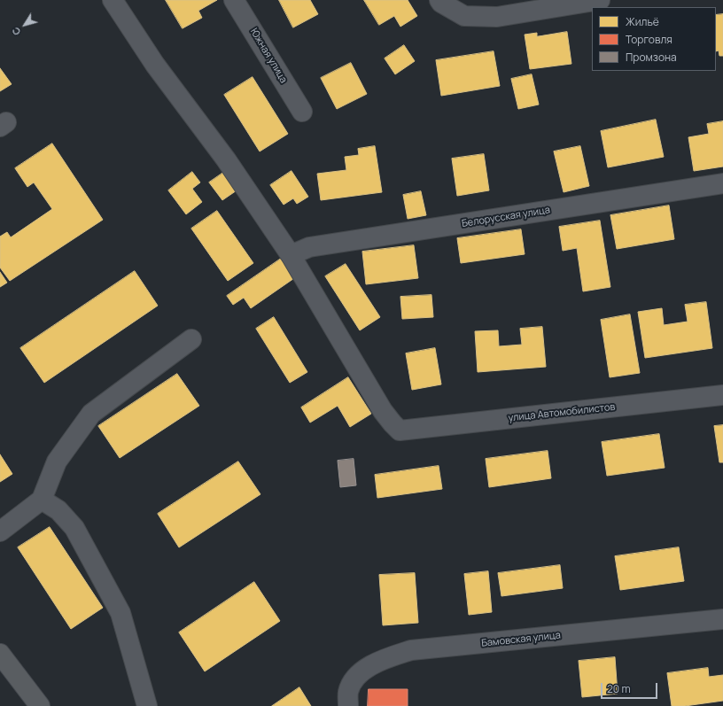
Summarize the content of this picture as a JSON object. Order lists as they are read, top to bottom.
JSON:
{
  "streets": {
    "street": [
      "Южная улица",
      "Белорусская улица",
      "улица Автомобилистов",
      "Бамовская улица"
    ]
  },
  "crossings": [
    ["Белорусская улица", "улица Автомобилистов"]
  ],
  "legend": ["Жильё", "Торговля", "Промзона"],
  "scale_bar": "20 m",
  "north": "bottom left"
}
